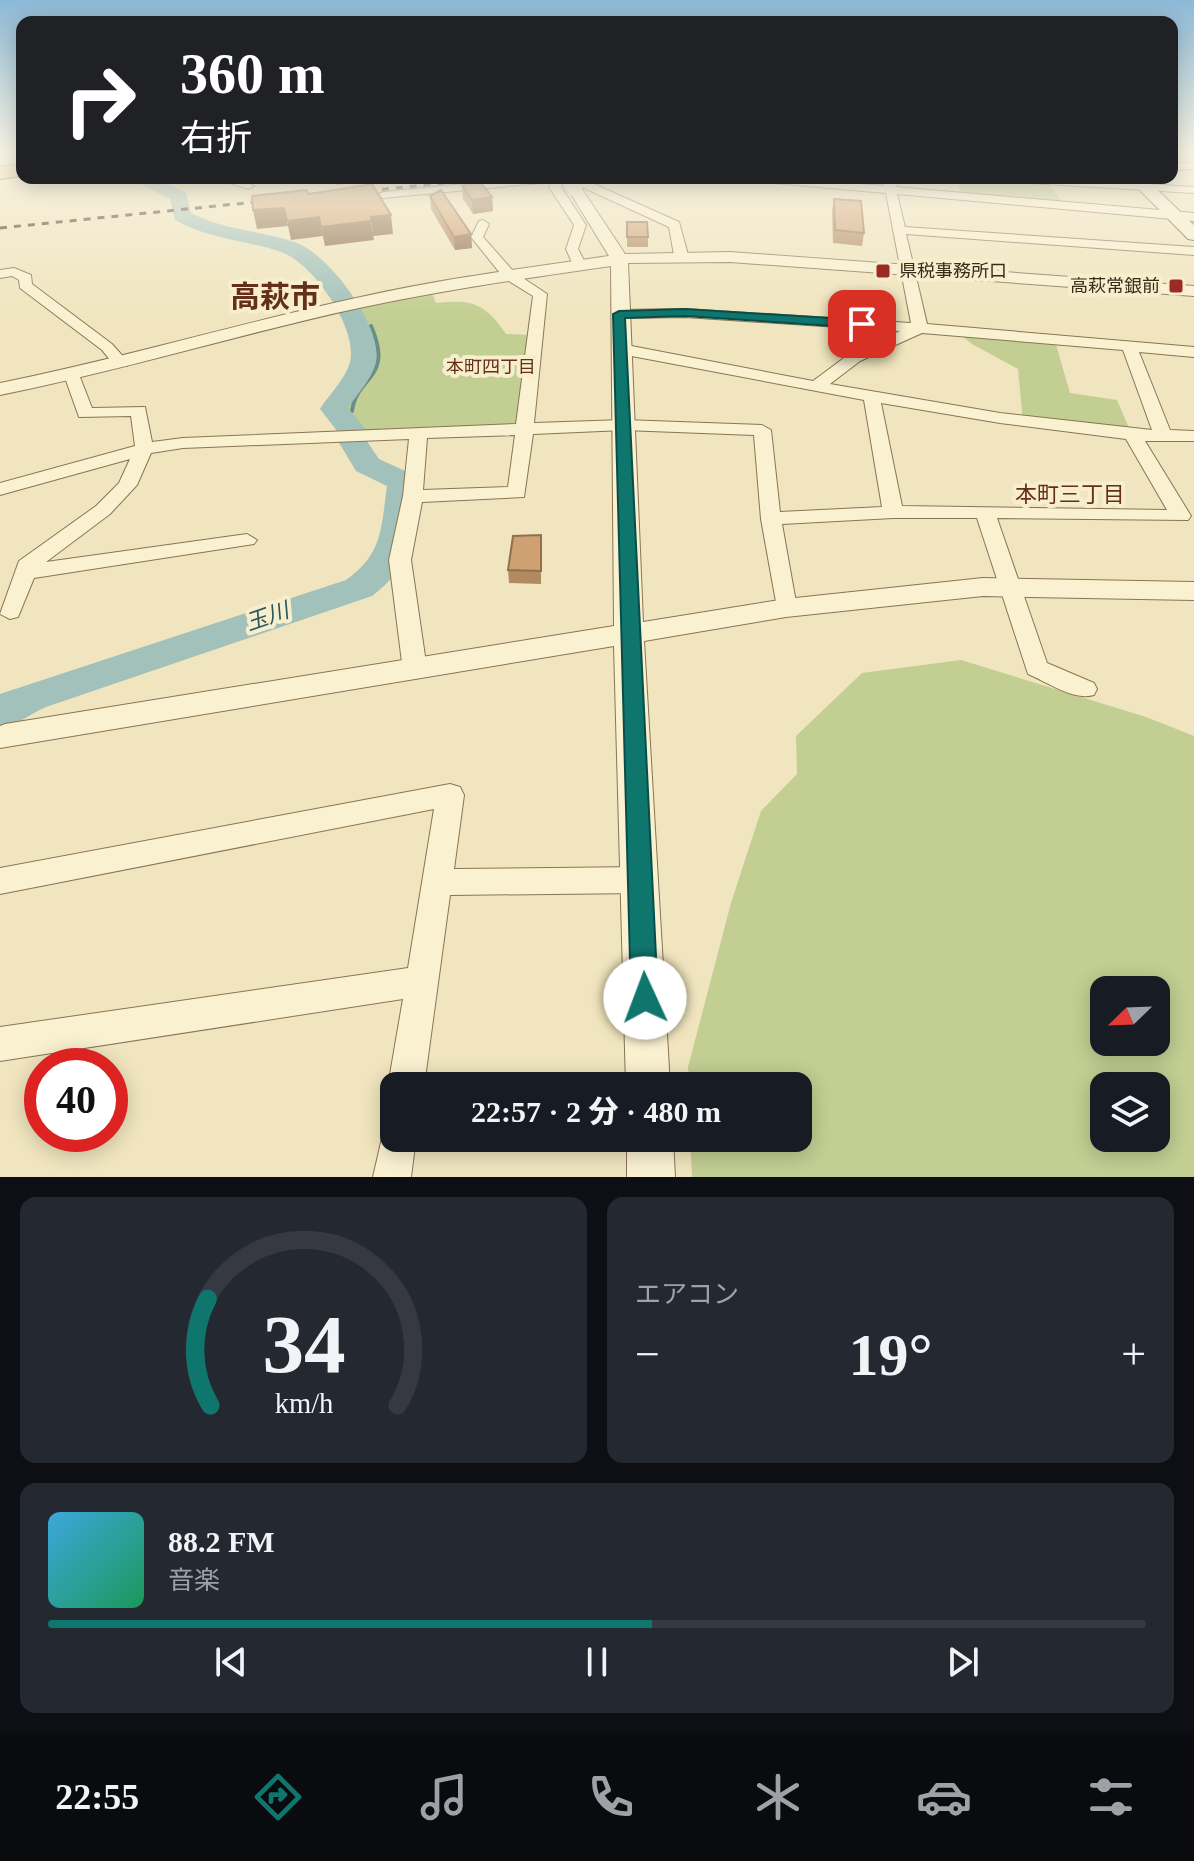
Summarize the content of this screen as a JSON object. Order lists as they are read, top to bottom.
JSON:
{
  "districts": ["高萩市", "本町四丁目", "本町三丁目"],
  "water": ["玉川"],
  "places": {
    "transit": ["県税事務所口", "高萩常銀前"]
  },
  "north": "bottom left",
  "page": {
    "turn": ["360 m", "右折"],
    "limit": "40",
    "trip": "22:57 · 2 分 · 480 m",
    "tile": "エアコン",
    "heat": ["−", "19°", "+"],
    "song": ["88.2 FM", "音楽"],
    "tabs": "22:55",
    "gauge": ["34", "km/h"]
  }
}
